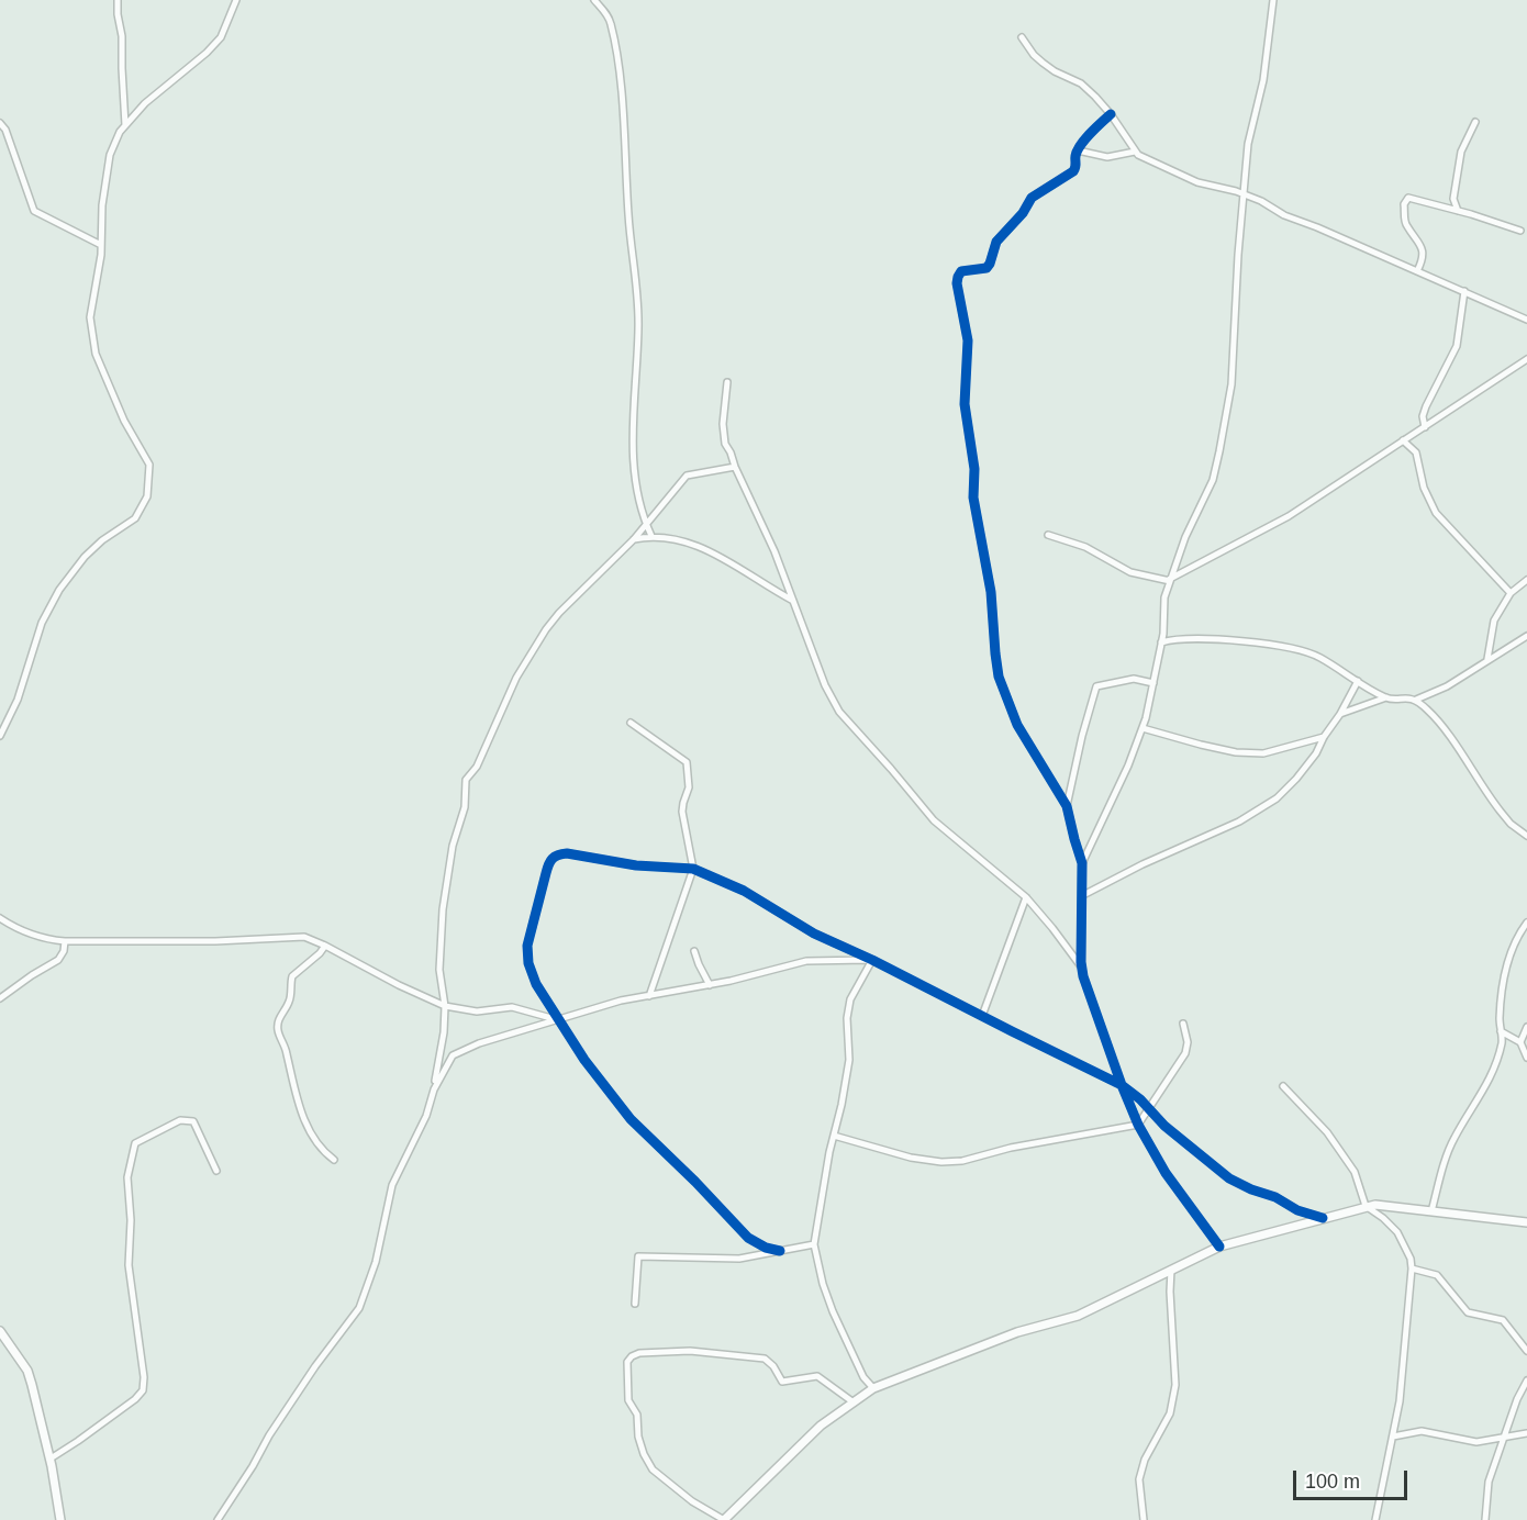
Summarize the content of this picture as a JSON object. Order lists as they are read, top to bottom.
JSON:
{
  "scale_bar": "100 m"
}
